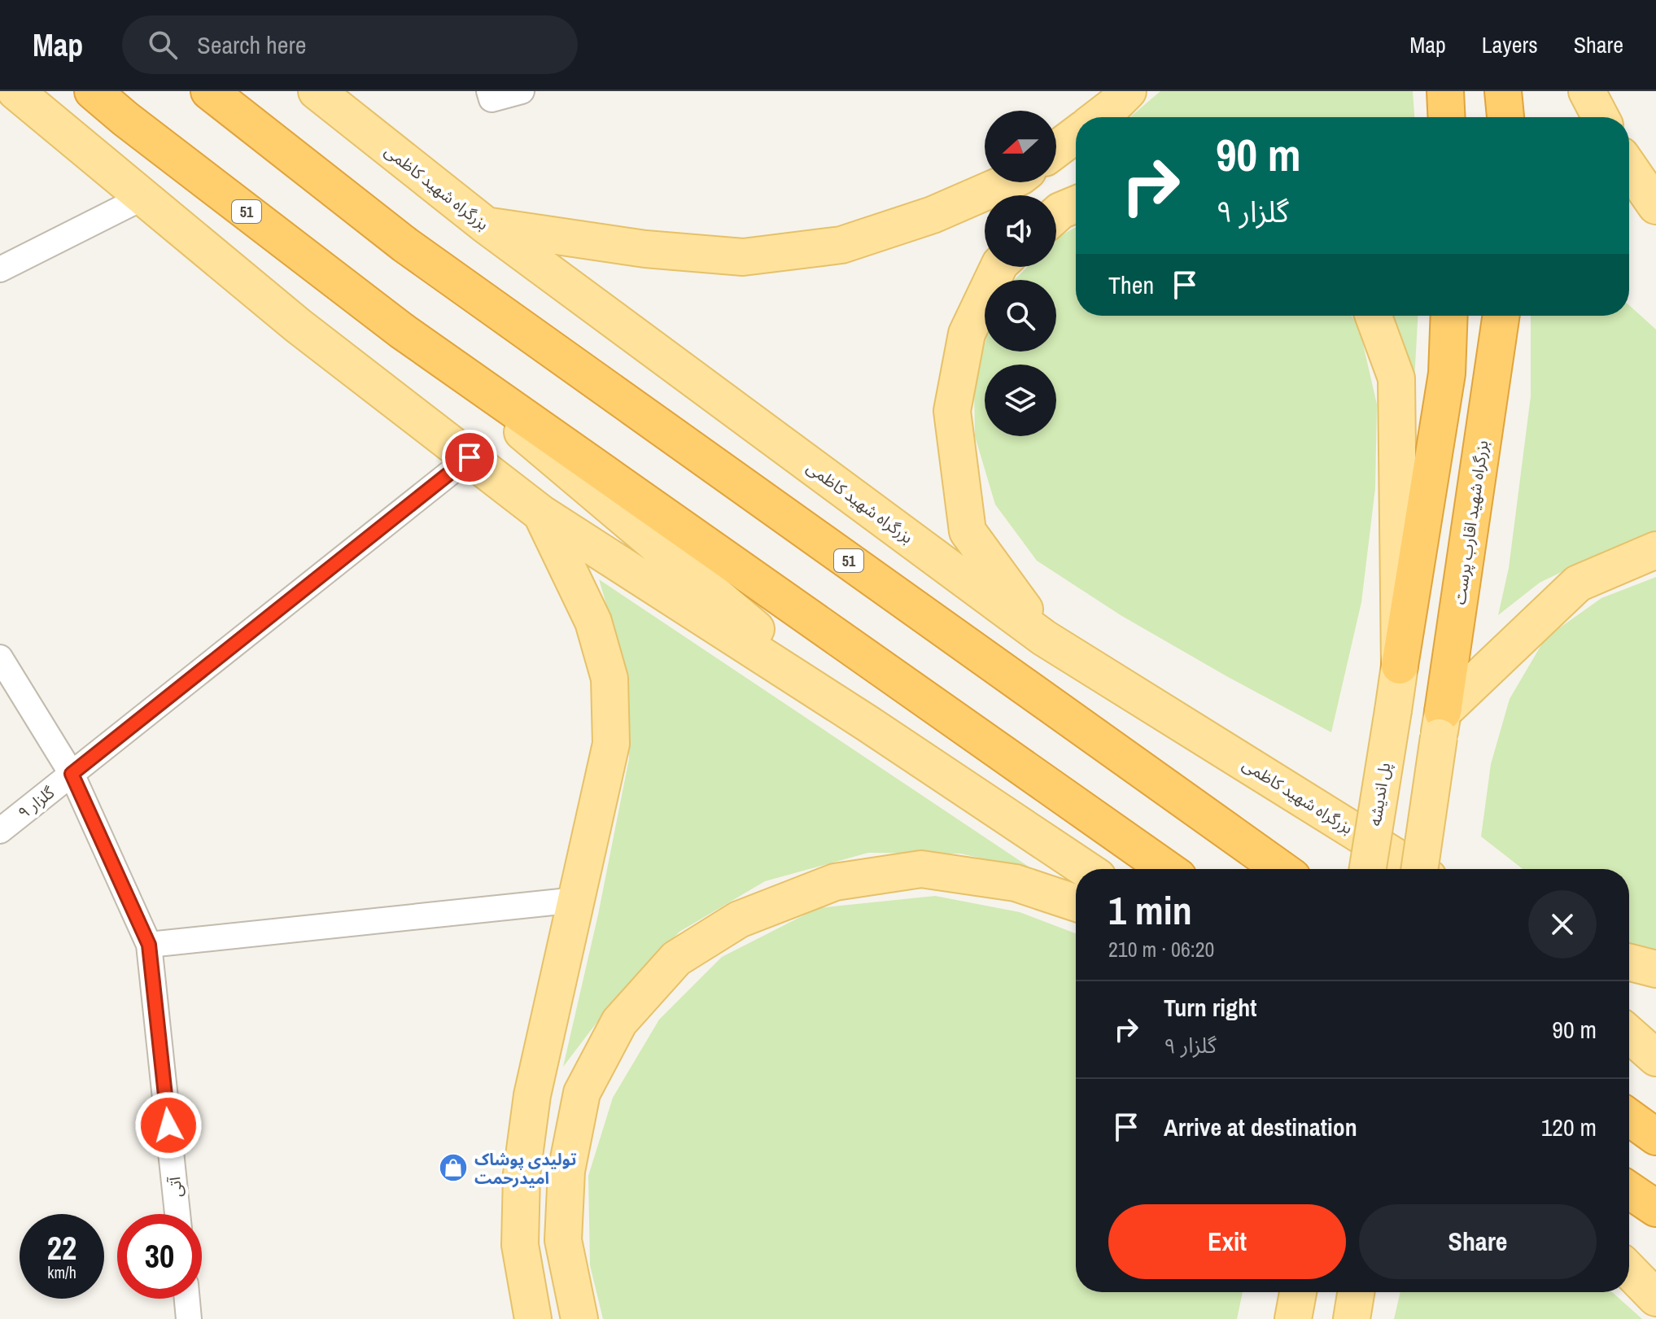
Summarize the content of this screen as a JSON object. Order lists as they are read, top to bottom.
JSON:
{
  "streets": {
    "highway": ["51", "بزرگراه شهید اقارب پرست"],
    "main road": ["بزرگراه شهید کاظمی", "پل اندیشه"],
    "street": ["گلزار ۹", "آتی"]
  },
  "crossings": [
    ["گلزار ۹", "آتی"]
  ],
  "places": {
    "shop": ["تولیدی پوشاک امیدرحمت"]
  },
  "north": "left",
  "page": {
    "header": "Map",
    "search": "Search here",
    "nav": ["Map", "Layers", "Share"],
    "turn": ["90 m", "گلزار ۹"],
    "then": "Then",
    "heading": ["1 min", "210 m · 06:20"],
    "list": [
      {
        "name": "Turn right",
        "note": "گلزار ۹",
        "value": "90 m"
      },
      {
        "name": "Arrive at destination",
        "value": "120 m"
      }
    ],
    "buttons": ["Exit", "Share"],
    "speed": "22 km/h",
    "limit": "30"
  }
}
